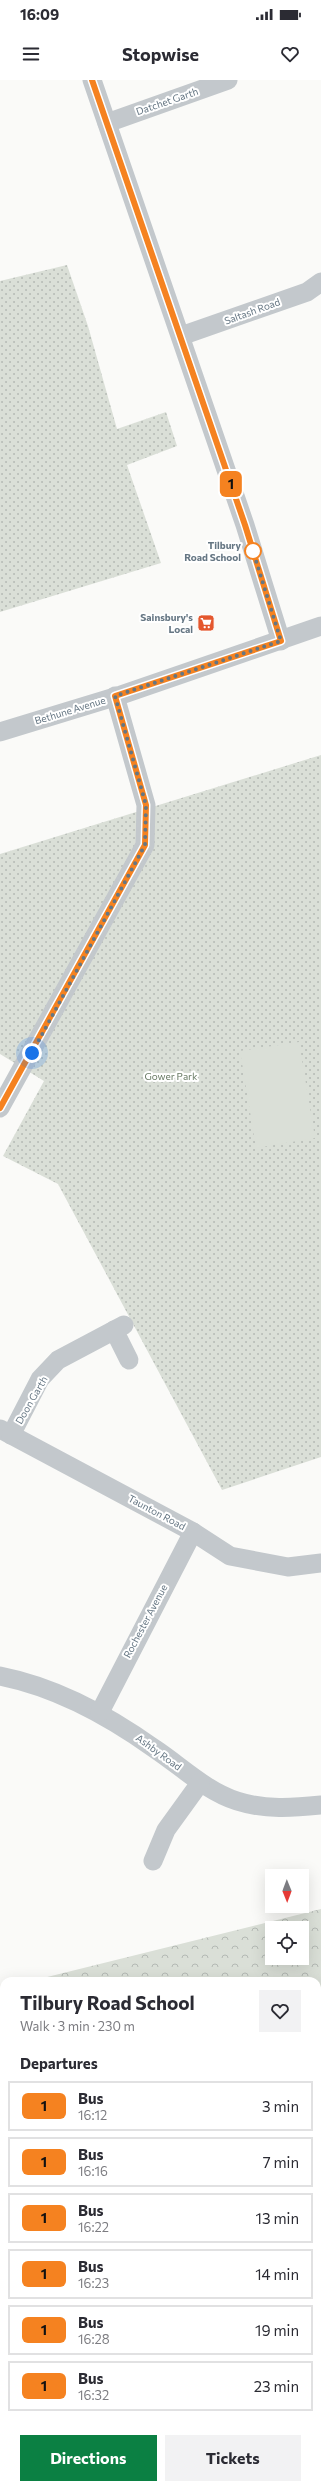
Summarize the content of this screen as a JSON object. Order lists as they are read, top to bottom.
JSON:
{
  "streets": {
    "street": [
      "Datchet Garth",
      "Saltash Road",
      "Bethune Avenue",
      "Doon Garth",
      "Taunton Road",
      "Rochester Avenue",
      "Ashby Road"
    ]
  },
  "crossings": [
    ["Doon Garth", "Taunton Road"],
    ["Taunton Road", "Rochester Avenue"],
    ["Rochester Avenue", "Ashby Road"]
  ],
  "parks": ["Gower Park"],
  "places": {
    "other": ["Tilbury Road School"],
    "supermarket": ["Sainsbury's Local"]
  },
  "lines": ["bus line 1"],
  "north": "bottom",
  "page": {
    "status": "16:09",
    "header": "Stopwise",
    "on_map": "1",
    "heading": [
      ["Tilbury Road School", "Walk · 3 min · 230 m"],
      "Departures"
    ],
    "list": [
      {
        "mark": "1",
        "name": "Bus",
        "note": "16:12",
        "value": "3 min"
      },
      {
        "mark": "1",
        "name": "Bus",
        "note": "16:16",
        "value": "7 min"
      },
      {
        "mark": "1",
        "name": "Bus",
        "note": "16:22",
        "value": "13 min"
      },
      {
        "mark": "1",
        "name": "Bus",
        "note": "16:23",
        "value": "14 min"
      },
      {
        "mark": "1",
        "name": "Bus",
        "note": "16:28",
        "value": "19 min"
      },
      {
        "mark": "1",
        "name": "Bus",
        "note": "16:32",
        "value": "23 min"
      }
    ],
    "buttons": ["Directions", "Tickets"]
  }
}
